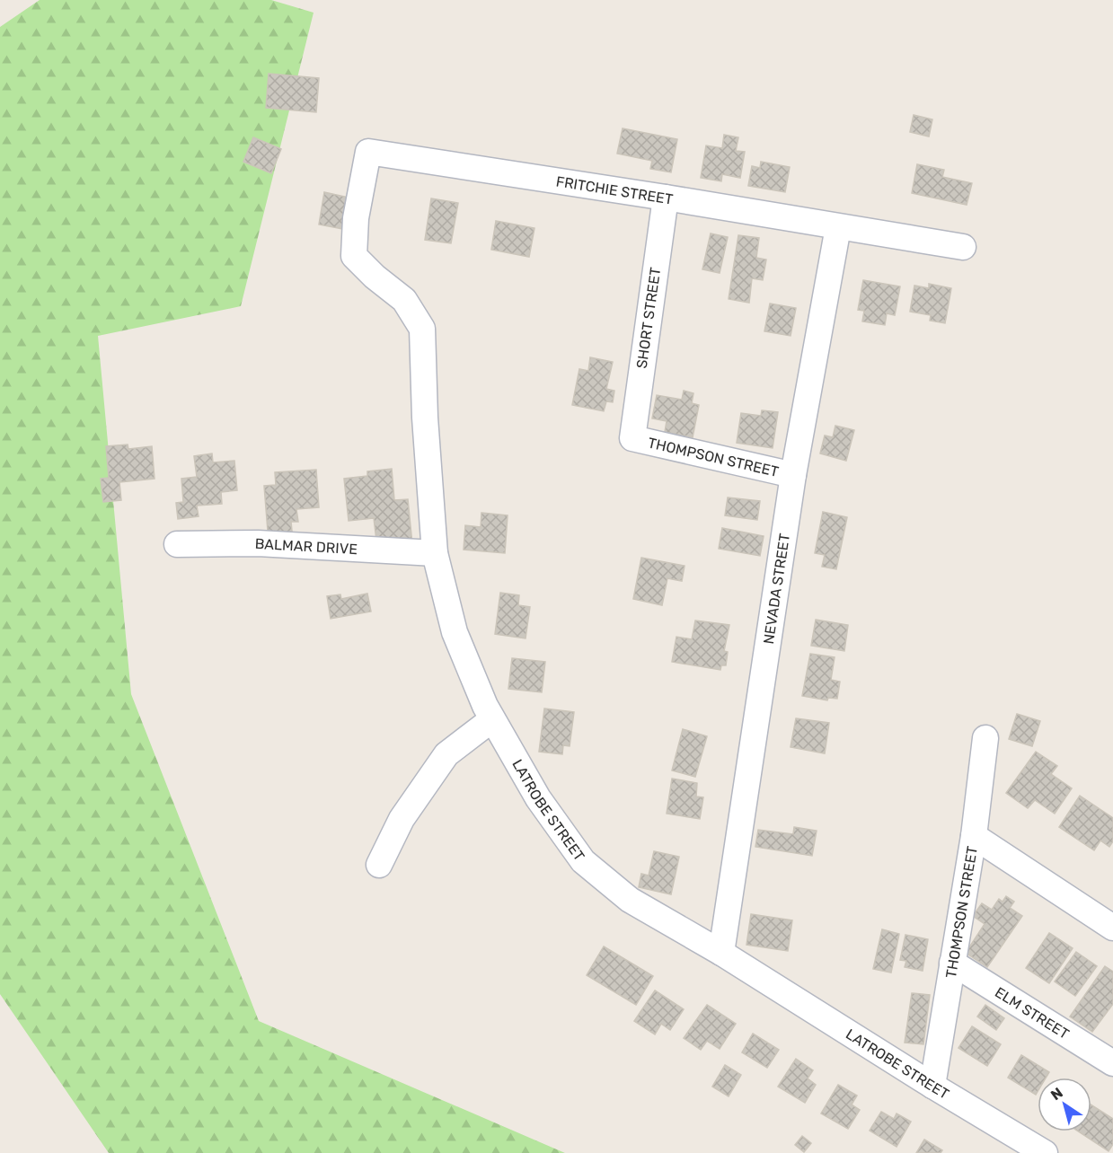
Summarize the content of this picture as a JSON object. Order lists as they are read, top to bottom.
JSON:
{
  "streets": {
    "street": [
      "FRITCHIE STREET",
      "SHORT STREET",
      "THOMPSON STREET",
      "BALMAR DRIVE",
      "NEVADA STREET",
      "LATROBE STREET",
      "ELM STREET"
    ]
  },
  "crossings": [
    ["FRITCHIE STREET", "SHORT STREET"],
    ["FRITCHIE STREET", "NEVADA STREET"],
    ["FRITCHIE STREET", "LATROBE STREET"],
    ["SHORT STREET", "THOMPSON STREET"],
    ["THOMPSON STREET", "NEVADA STREET"],
    ["THOMPSON STREET", "LATROBE STREET"],
    ["THOMPSON STREET", "ELM STREET"],
    ["BALMAR DRIVE", "LATROBE STREET"],
    ["NEVADA STREET", "LATROBE STREET"]
  ],
  "north": "top left"
}
